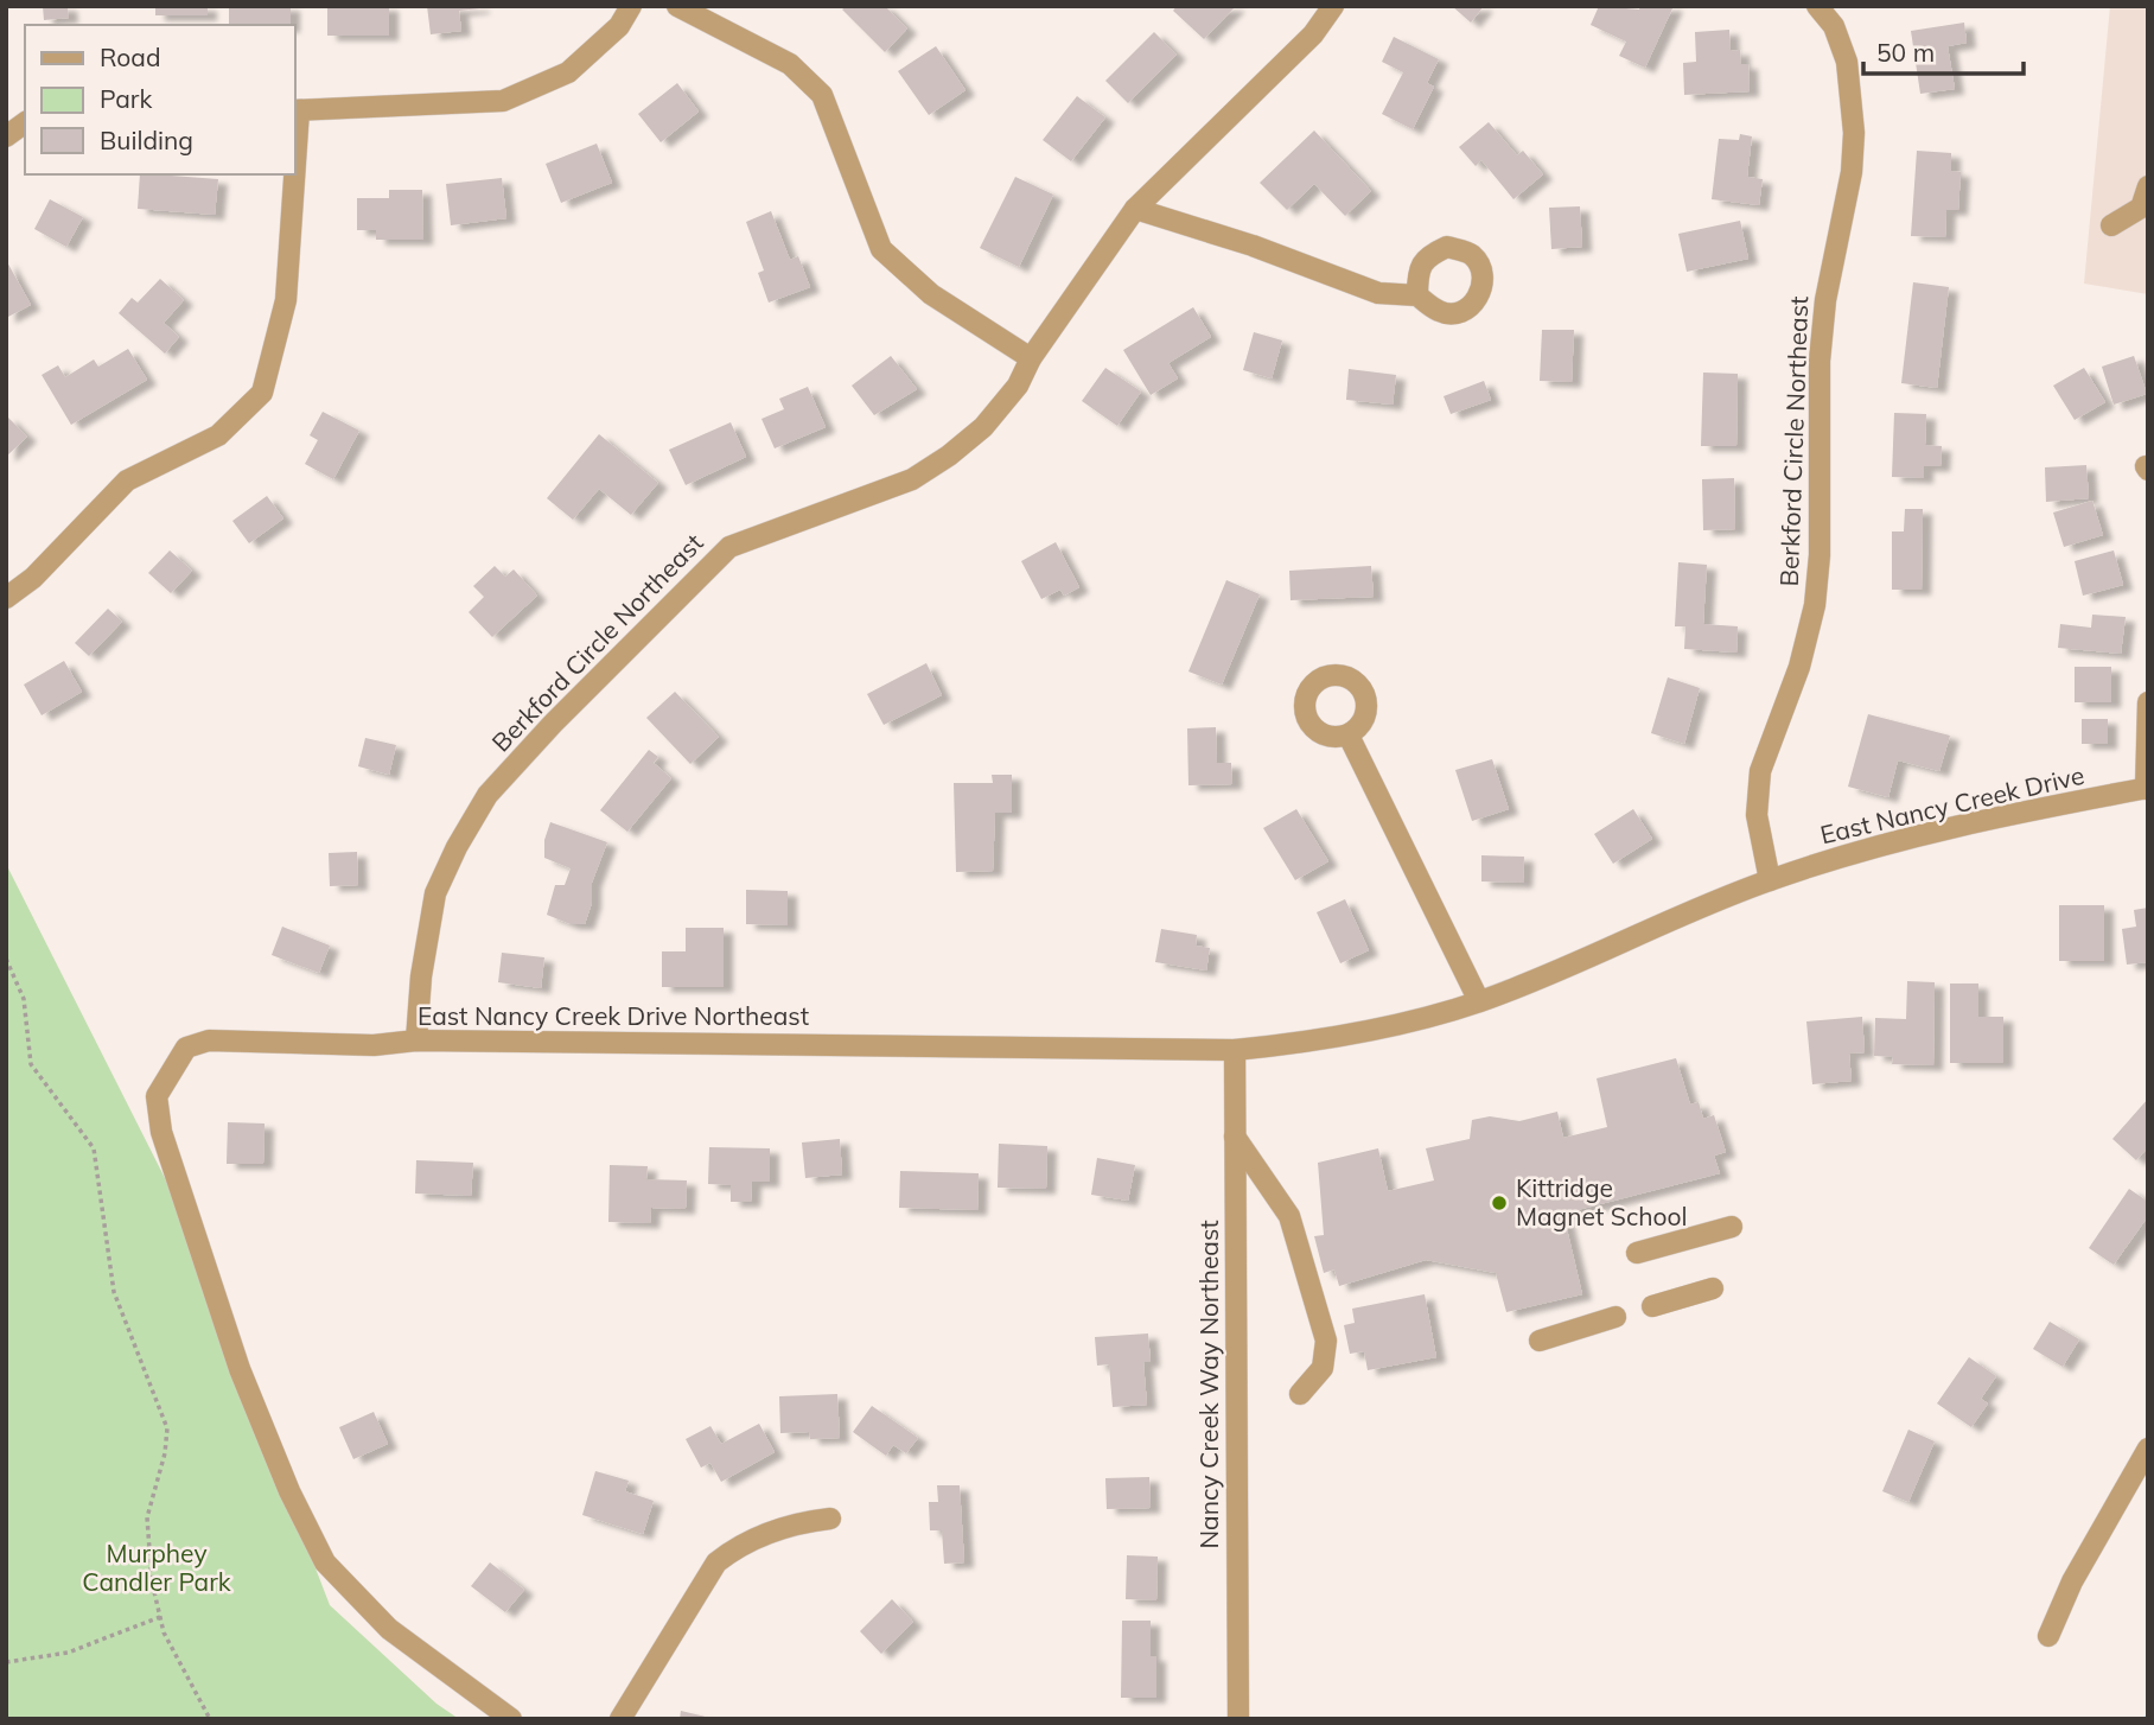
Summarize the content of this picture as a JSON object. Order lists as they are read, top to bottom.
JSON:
{
  "streets": {
    "street": [
      "Berkford Circle Northeast",
      "East Nancy Creek Drive",
      "East Nancy Creek Drive Northeast",
      "Nancy Creek Way Northeast"
    ]
  },
  "crossings": [
    ["Berkford Circle Northeast", "East Nancy Creek Drive"],
    ["Berkford Circle Northeast", "East Nancy Creek Drive Northeast"],
    ["East Nancy Creek Drive Northeast", "Nancy Creek Way Northeast"]
  ],
  "parks": ["Murphey Candler Park"],
  "places": ["Kittridge Magnet School"],
  "legend": ["Road", "Park", "Building"],
  "scale_bar": "50 m"
}
